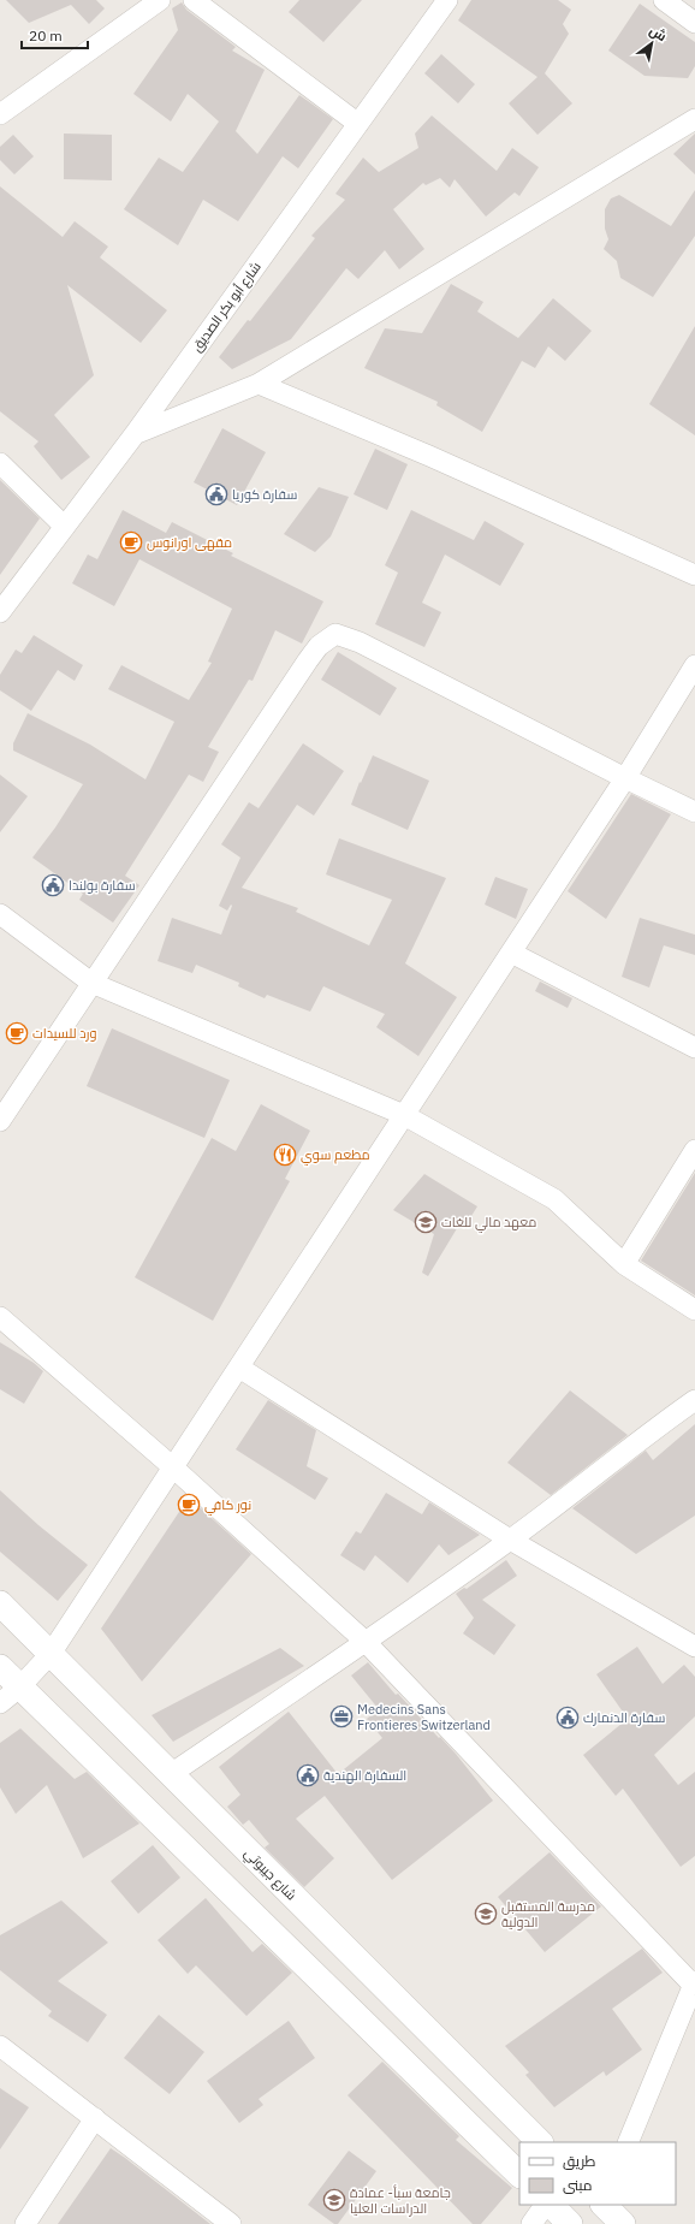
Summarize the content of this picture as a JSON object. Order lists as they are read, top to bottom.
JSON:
{
  "streets": {
    "street": ["شارع أبو بكر الصديق", "شارع جيبوتي"]
  },
  "places": {
    "public building": [
      "سفارة كوريا",
      "سفارة بولندا",
      "سفارة الدنمارك",
      "السفارة الهندية"
    ],
    "cafe": ["مقهى اورانوس", "ورد للسيدات", "نور كافي"],
    "restaurant": ["مطعم سوي"],
    "school or university": ["معهد مالي للغات", "مدرسة المستقبل الدولية", "جامعة سبأ- عمادة الدراسات العليا"],
    "office": ["Medecins Sans Frontieres Switzerland"]
  },
  "legend": ["طريق", "مبنى"],
  "scale_bar": "20 m",
  "north": "top right"
}
